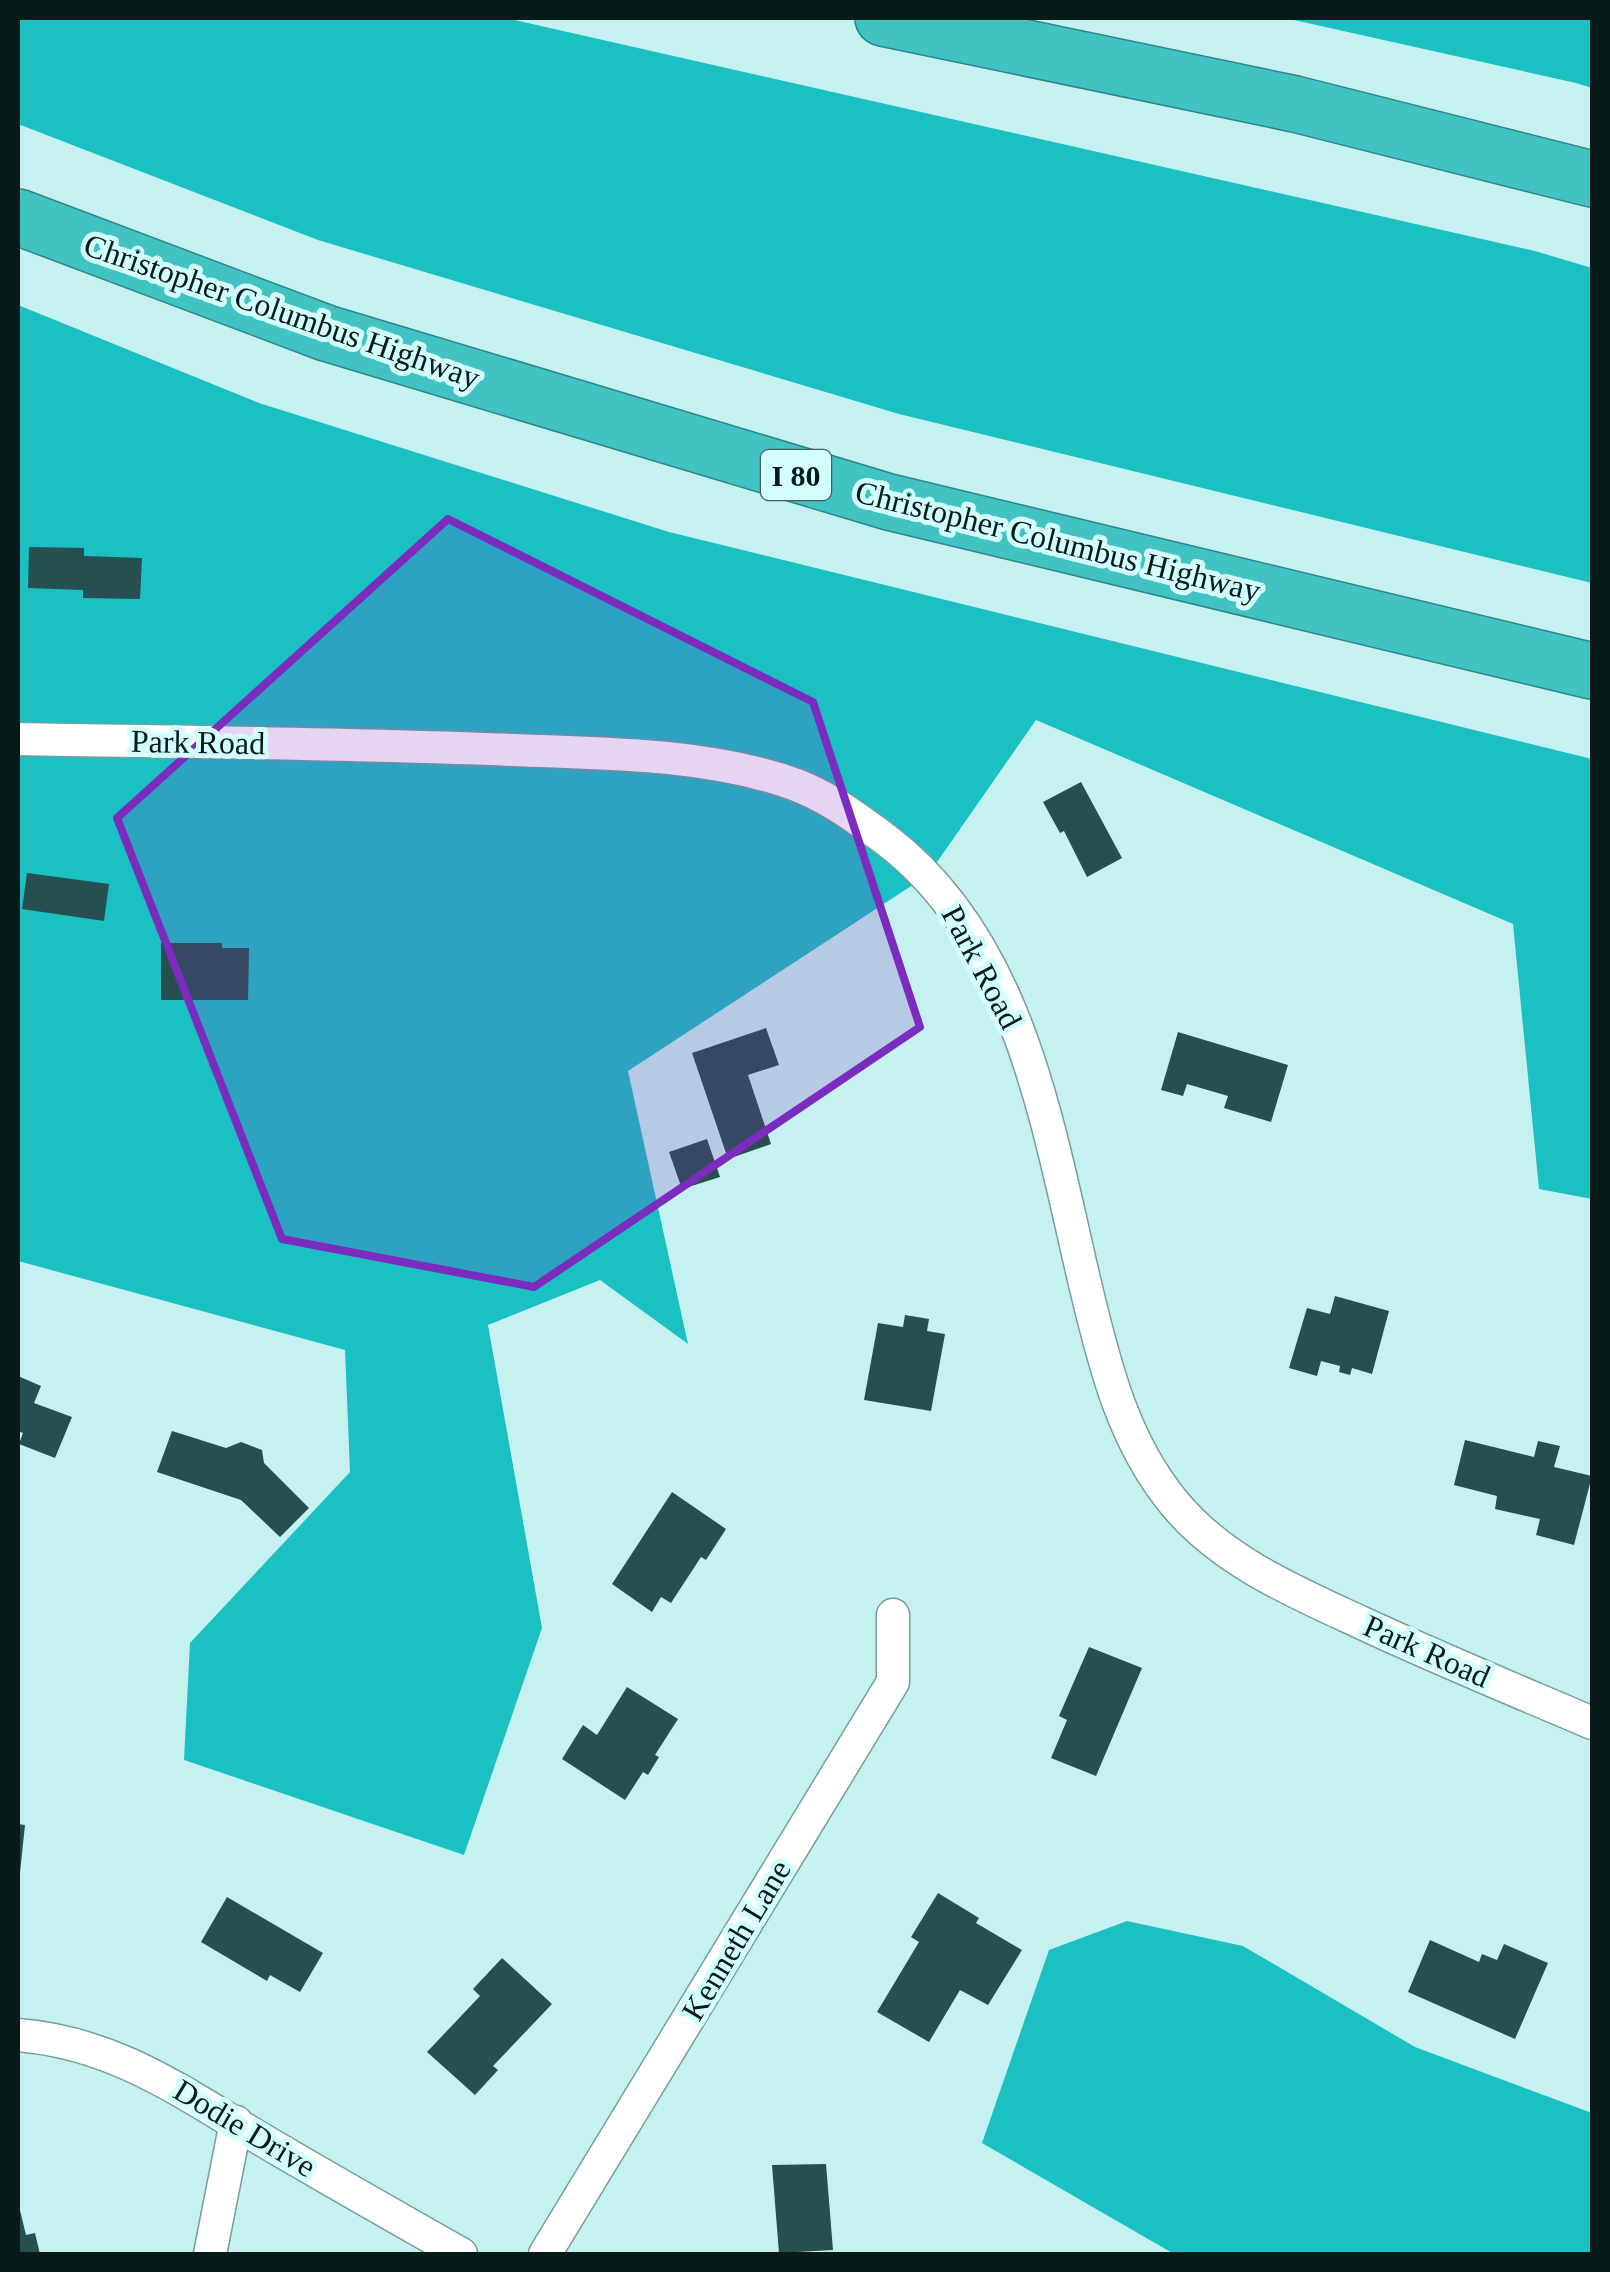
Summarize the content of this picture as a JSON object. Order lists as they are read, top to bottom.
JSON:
{
  "streets": {
    "highway": ["Christopher Columbus Highway", "I 80"],
    "street": ["Park Road", "Kenneth Lane", "Dodie Drive"]
  }
}
